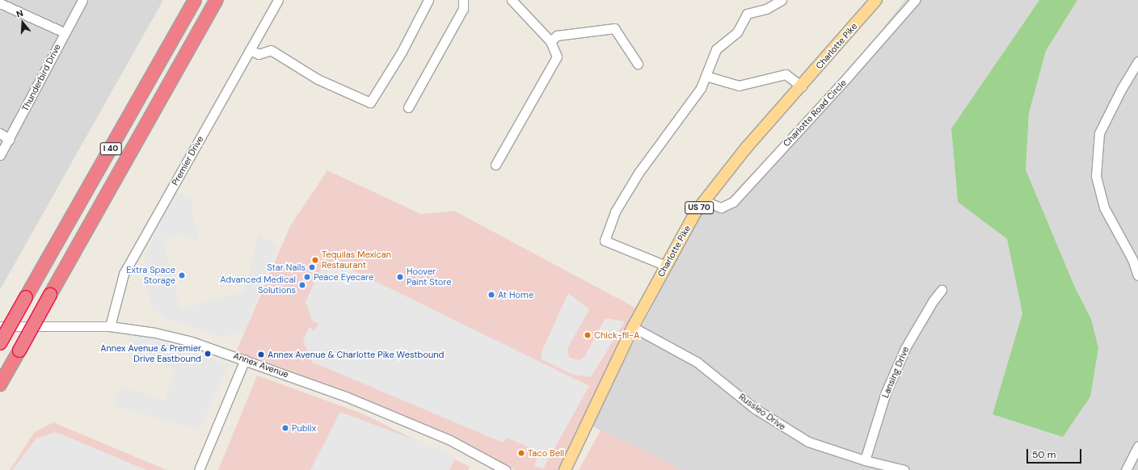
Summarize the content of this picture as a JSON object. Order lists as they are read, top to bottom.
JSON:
{
  "streets": {
    "highway": ["I 40"],
    "main road": ["Charlotte Pike", "US 70"],
    "street": [
      "Thunderbird Drive",
      "Charlotte Road Circle",
      "Premier Drive",
      "Annex Avenue",
      "Lansing Drive",
      "Russleo Drive"
    ]
  },
  "crossings": [
    ["Charlotte Pike", "Charlotte Road Circle"],
    ["Charlotte Pike", "Russleo Drive"],
    ["Premier Drive", "Annex Avenue"],
    ["Lansing Drive", "Russleo Drive"]
  ],
  "places": [
    "Tequilas Mexican Restaurant",
    "Star Nails",
    "Extra Space Storage",
    "Peace Eyecare",
    "Hoover Paint Store",
    "Advanced Medical Solutions",
    "At Home",
    "Chick-fil-A",
    "Annex Avenue & Premier Drive Eastbound",
    "Annex Avenue & Charlotte Pike Westbound",
    "Publix",
    "Taco Bell"
  ],
  "scale_bar": "50 m",
  "north": "top"
}
